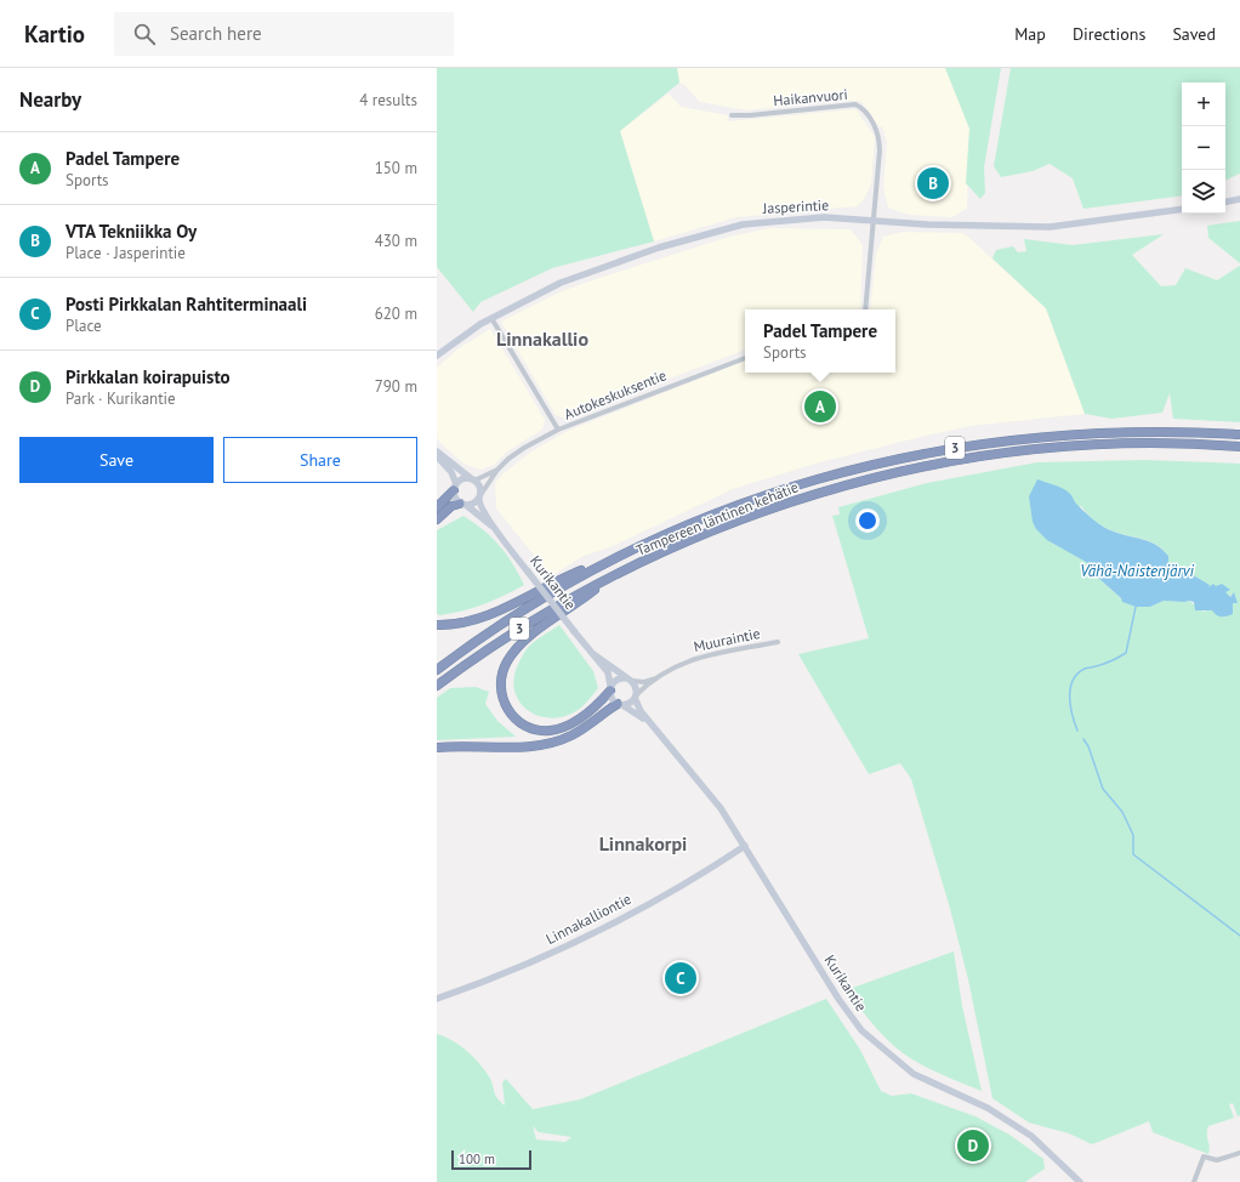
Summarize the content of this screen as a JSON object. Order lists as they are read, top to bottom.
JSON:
{
  "streets": {
    "highway": ["3", "Tampereen läntinen kehätie"],
    "main road": ["Jasperintie", "Kurikantie", "Linnakalliontie"],
    "street": ["Haikanvuori", "Autokeskuksentie", "Muuraintie"]
  },
  "crossings": [
    ["Haikanvuori", "Jasperintie"],
    ["Autokeskuksentie", "Kurikantie"],
    ["Kurikantie", "Muuraintie"],
    ["Kurikantie", "Linnakalliontie"]
  ],
  "districts": ["Linnakallio", "Linnakorpi"],
  "water": ["Vähä-Naistenjärvi"],
  "scale_bar": "100 m",
  "page": {
    "header": "Kartio",
    "search": "Search here",
    "nav": ["Map", "Directions", "Saved"],
    "heading": ["Nearby", "4 results"],
    "map_buttons": ["+", "−"],
    "list": [
      {
        "mark": "A",
        "name": "Padel Tampere",
        "note": "Sports",
        "value": "150 m"
      },
      {
        "mark": "B",
        "name": "VTA Tekniikka Oy",
        "note": "Place · Jasperintie",
        "value": "430 m"
      },
      {
        "mark": "C",
        "name": "Posti Pirkkalan Rahtiterminaali",
        "note": "Place",
        "value": "620 m"
      },
      {
        "mark": "D",
        "name": "Pirkkalan koirapuisto",
        "note": "Park · Kurikantie",
        "value": "790 m"
      }
    ],
    "pins": [
      "B",
      "A",
      "C",
      "D"
    ],
    "popup": ["Padel Tampere", "Sports"],
    "buttons": ["Save", "Share"],
    "scale": "100 m"
  }
}
